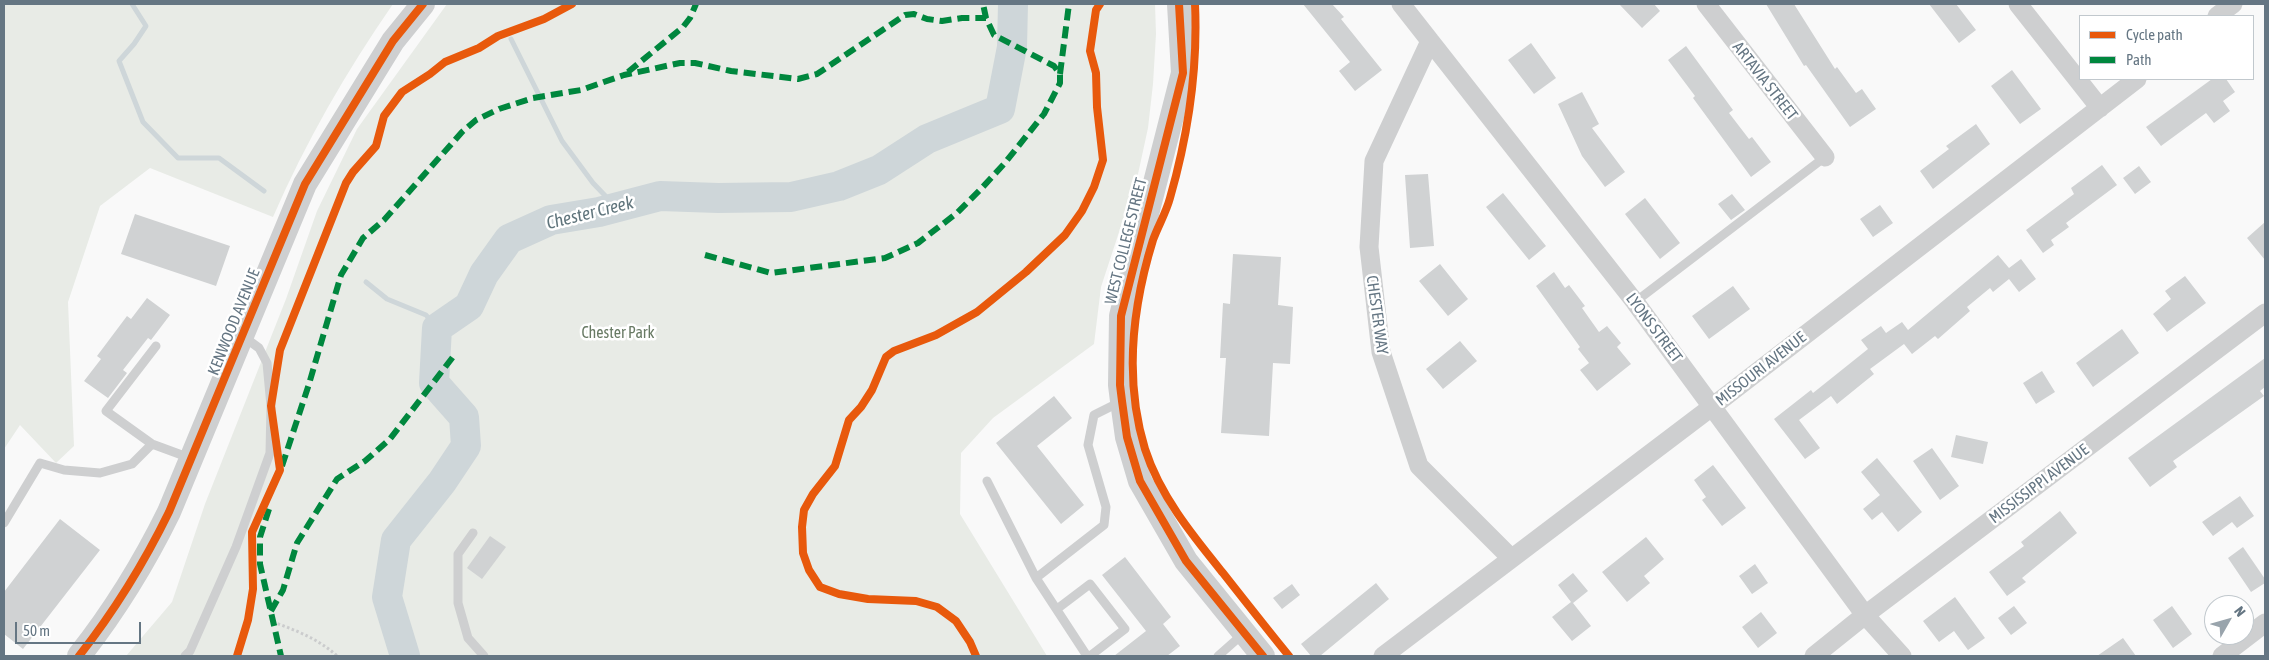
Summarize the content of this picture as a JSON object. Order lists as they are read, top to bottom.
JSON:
{
  "streets": {
    "street": [
      "ARTAVIA STREET",
      "WEST COLLEGE STREET",
      "CHESTER WAY",
      "KENWOOD AVENUE",
      "LYONS STREET",
      "MISSOURI AVENUE",
      "MISSISSIPPI AVENUE"
    ]
  },
  "crossings": [
    ["CHESTER WAY", "LYONS STREET"],
    ["CHESTER WAY", "MISSOURI AVENUE"],
    ["LYONS STREET", "MISSOURI AVENUE"],
    ["LYONS STREET", "MISSISSIPPI AVENUE"]
  ],
  "water": ["Chester Creek"],
  "parks": ["Chester Park"],
  "legend": ["Cycle path", "Path"],
  "scale_bar": "50 m",
  "north": "top right"
}
